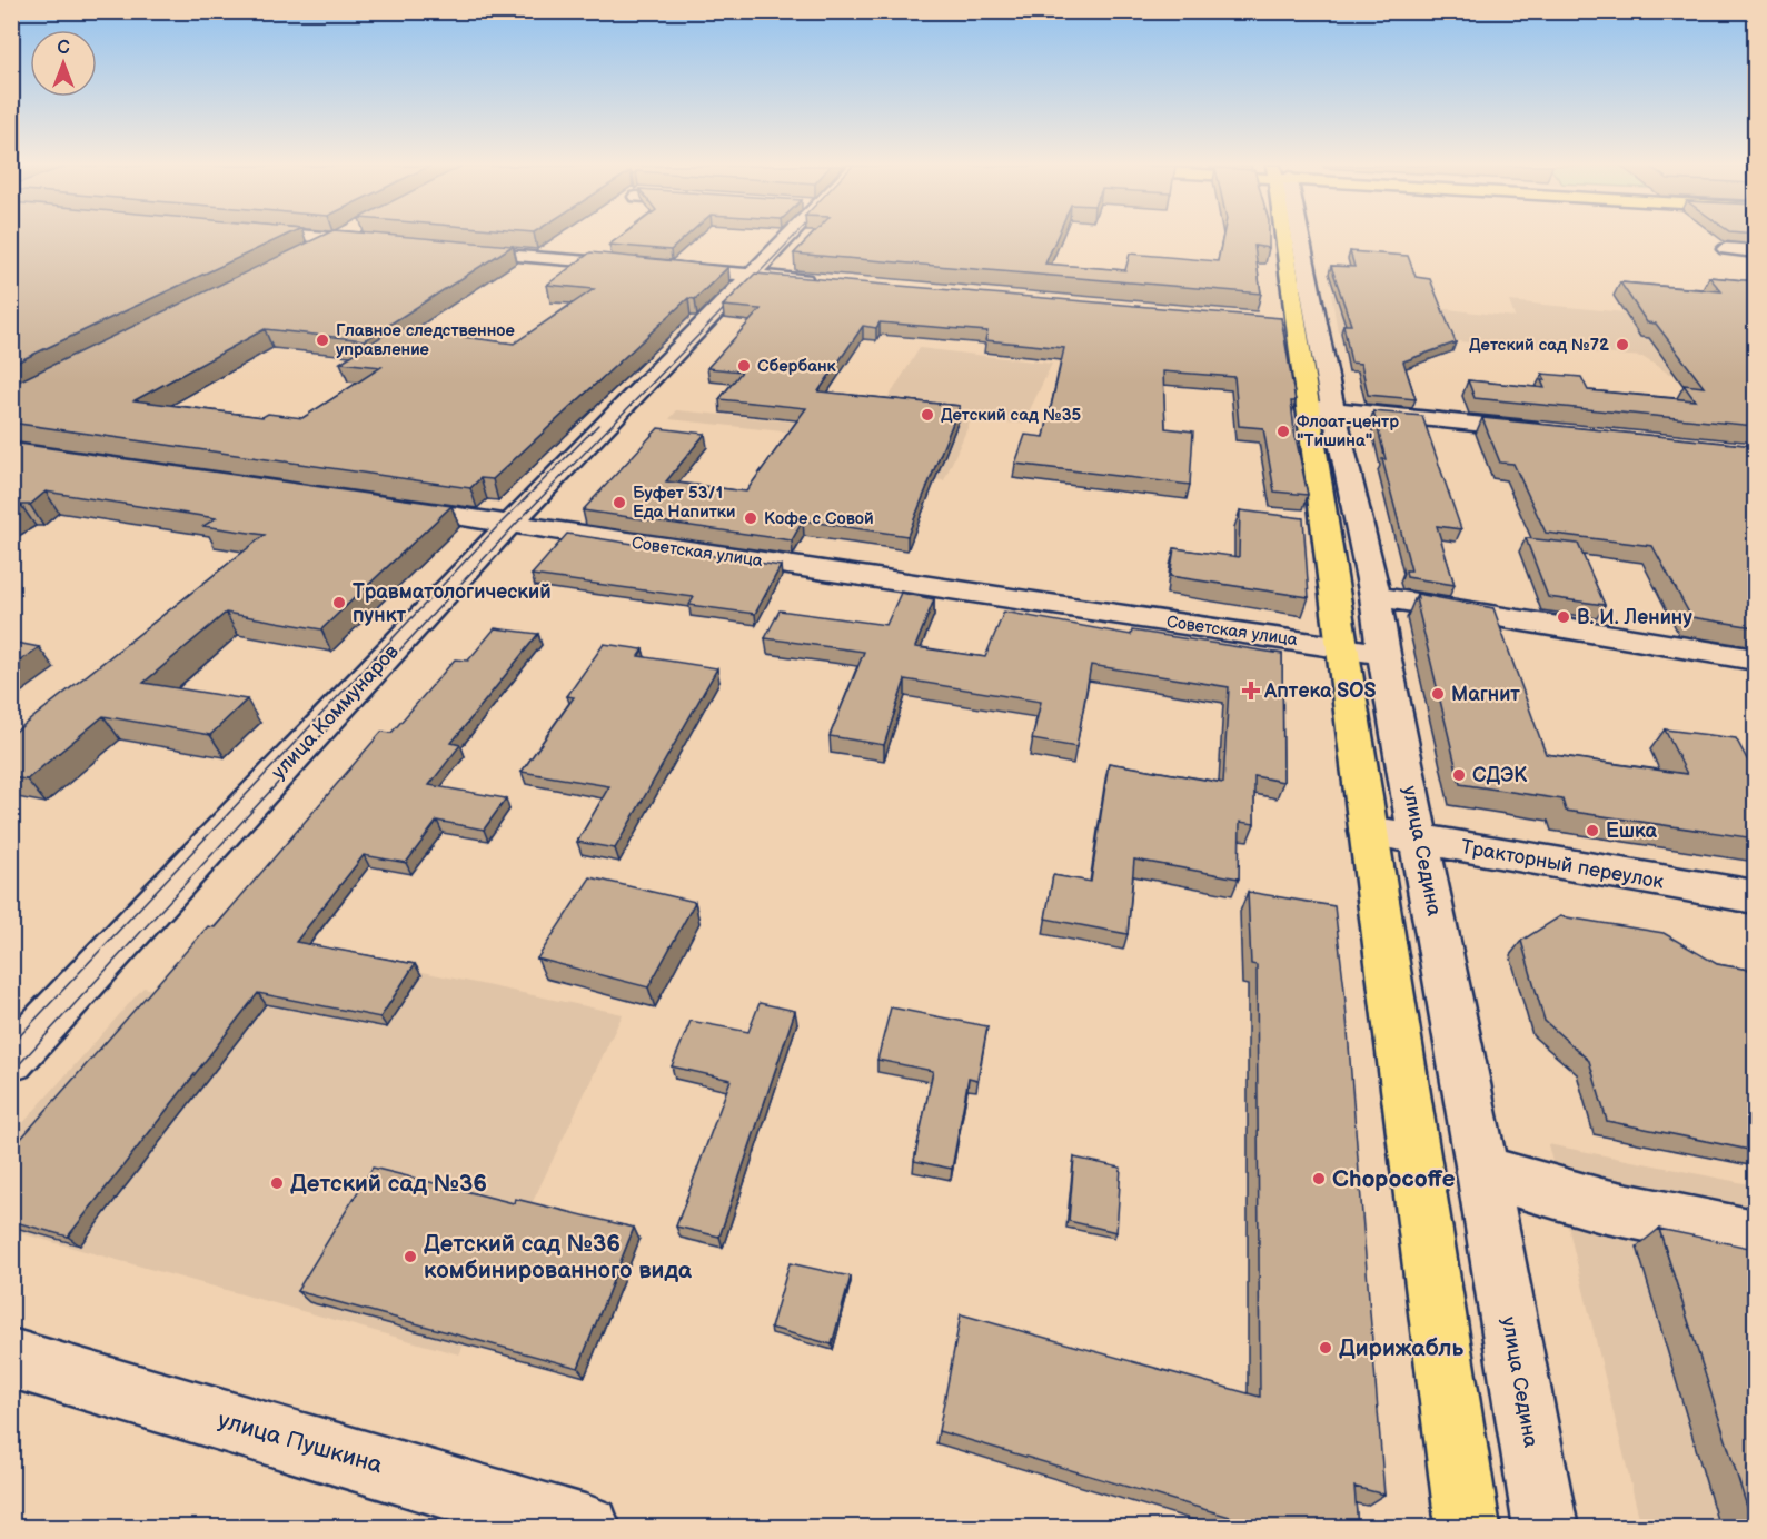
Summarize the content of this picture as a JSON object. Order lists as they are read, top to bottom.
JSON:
{
  "streets": {
    "street": [
      "Советская улица",
      "улица Коммунаров",
      "улица Седина",
      "Тракторный переулок",
      "улица Пушкина"
    ]
  },
  "crossings": [
    ["Советская улица", "улица Коммунаров"],
    ["Советская улица", "улица Седина"],
    ["улица Седина", "Тракторный переулок"]
  ],
  "places": {
    "other": [
      "Главное следственное управление",
      "Детский сад №72",
      "Сбербанк",
      "Детский сад №35",
      "Флоат-центр \"Тишина\"",
      "Буфет 53/1 Еда Напитки",
      "Кофе с Совой",
      "Травматологический пункт",
      "В. И. Ленину",
      "Магнит",
      "СДЭК",
      "Ешка",
      "Chopocoffe",
      "Детский сад №36",
      "Детский сад №36 комбинированного вида",
      "Дирижабль"
    ],
    "health": ["Аптека SOS"]
  },
  "north": "top"
}
